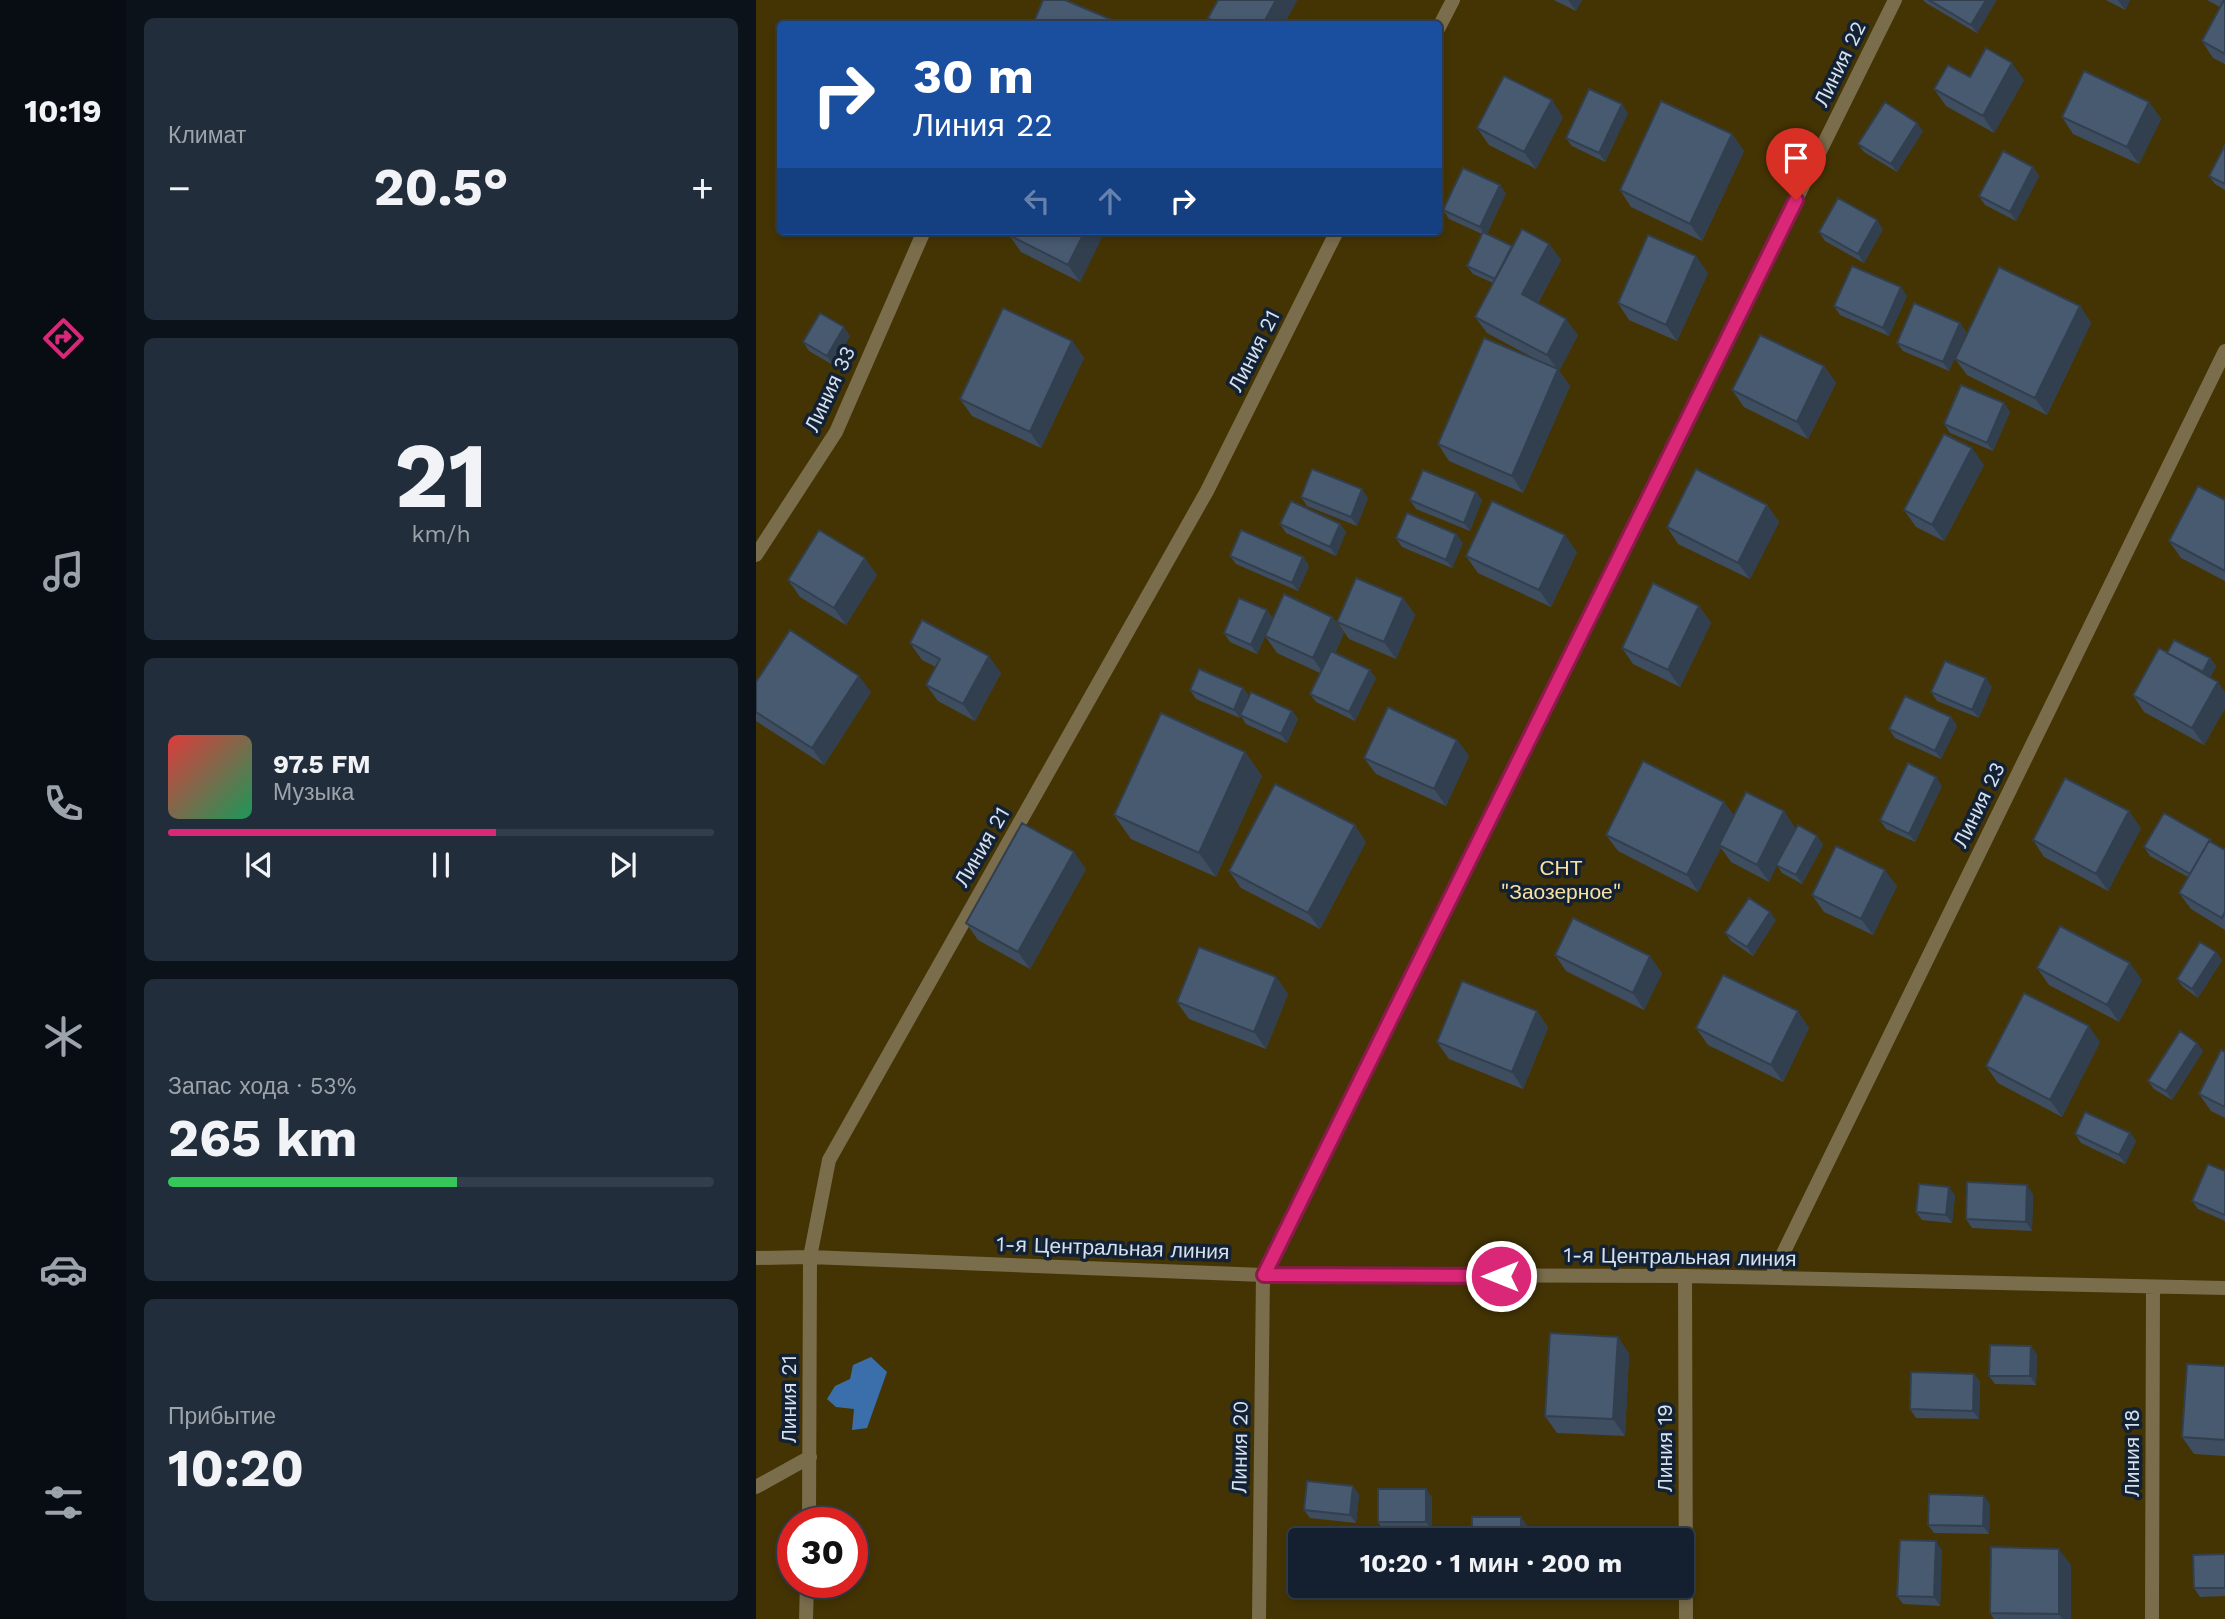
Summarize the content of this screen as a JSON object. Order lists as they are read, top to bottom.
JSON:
{
  "streets": {
    "street": [
      "Линия 22",
      "Линия 21",
      "Линия 33",
      "Линия 23",
      "1-я Центральная линия",
      "Линия 20",
      "Линия 19",
      "Линия 18"
    ]
  },
  "crossings": [
    ["Линия 22", "1-я Центральная линия"],
    ["Линия 22", "Линия 20"],
    ["Линия 21", "1-я Центральная линия"],
    ["Линия 23", "1-я Центральная линия"],
    ["1-я Центральная линия", "Линия 20"],
    ["1-я Центральная линия", "Линия 19"],
    ["1-я Центральная линия", "Линия 18"]
  ],
  "parks": ["СНТ \"Заозерное\""],
  "page": {
    "tabs": "10:19",
    "tile": [
      "Климат",
      ["21", "km/h"],
      ["Запас хода · 53%", "265 km"],
      ["Прибытие", "10:20"]
    ],
    "turn": ["30 m", "Линия 22"],
    "heat": ["−", "20.5°", "+"],
    "song": ["97.5 FM", "Музыка"],
    "limit": "30",
    "trip": "10:20 · 1 мин · 200 m"
  }
}
